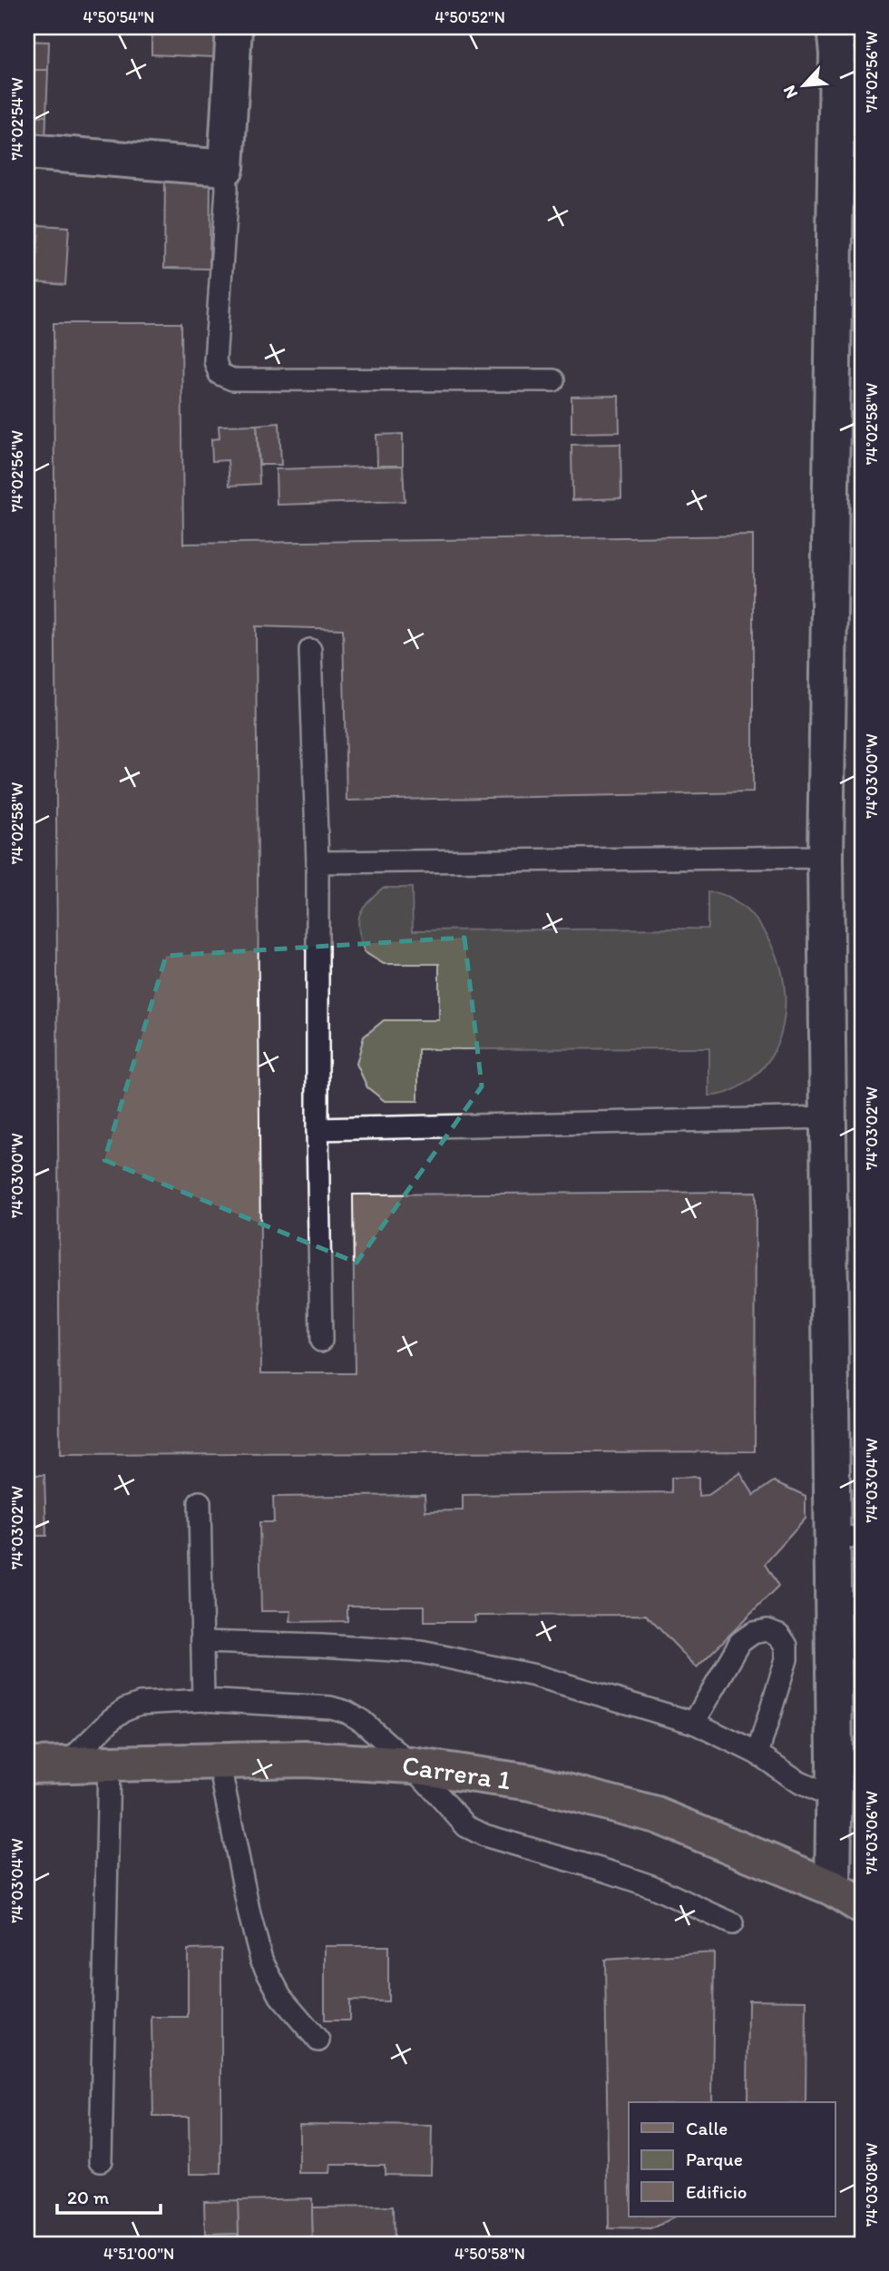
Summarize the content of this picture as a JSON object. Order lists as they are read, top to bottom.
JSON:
{
  "streets": {
    "main road": ["Carrera 1"]
  },
  "legend": ["Calle", "Parque", "Edificio"],
  "scale_bar": "20 m",
  "north": "bottom left",
  "coordinates": [
    "4°50'54\"N",
    "4°50'52\"N",
    "74°02'56\"W",
    "74°02'54\"W",
    "74°02'58\"W",
    "74°03'00\"W",
    "74°03'02\"W",
    "74°03'04\"W",
    "74°03'06\"W",
    "74°03'08\"W",
    "4°51'00\"N",
    "4°50'58\"N"
  ]
}
